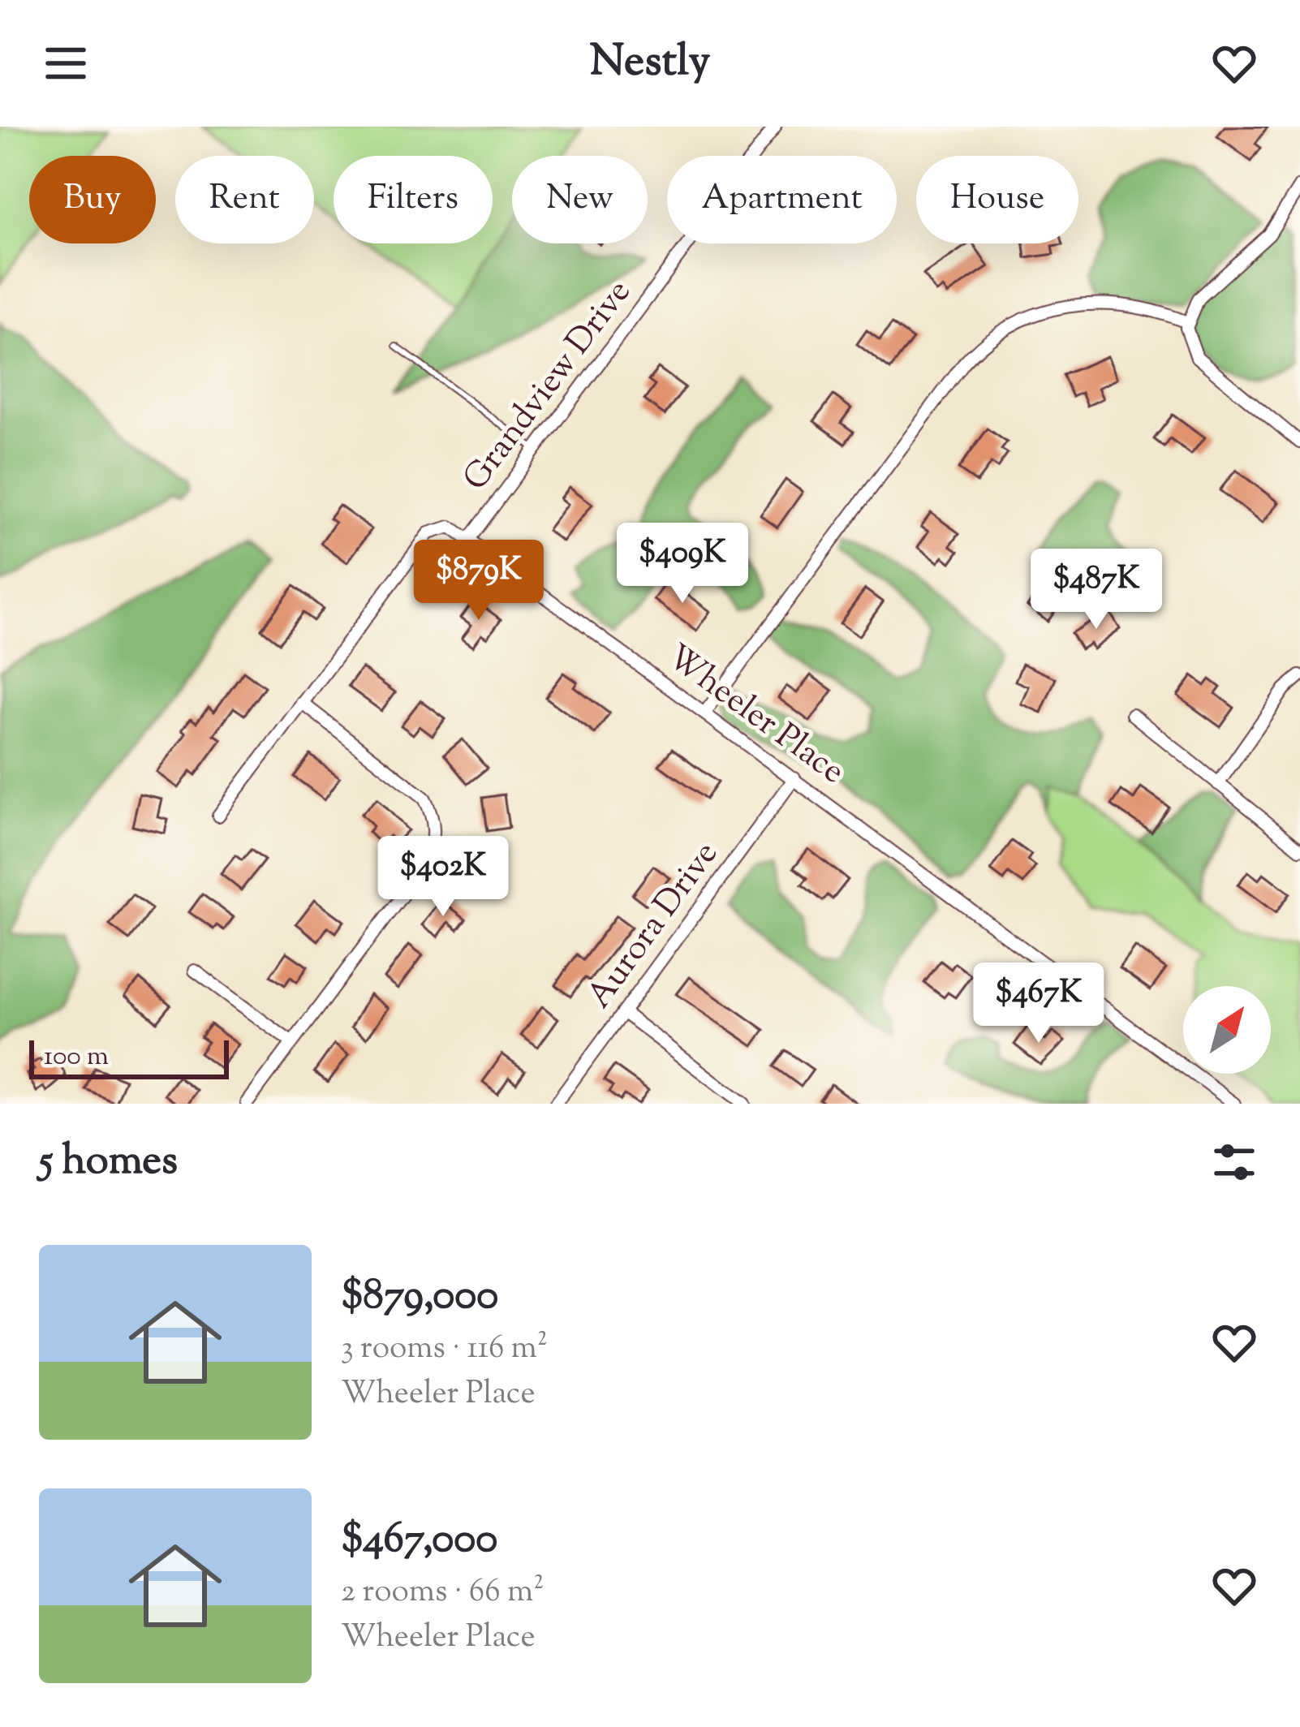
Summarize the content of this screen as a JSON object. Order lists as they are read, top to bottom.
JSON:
{
  "streets": {
    "street": ["Grandview Drive", "Wheeler Place", "Aurora Drive"]
  },
  "crossings": [
    ["Grandview Drive", "Wheeler Place"],
    ["Wheeler Place", "Aurora Drive"]
  ],
  "scale_bar": "100 m",
  "north": "top right",
  "page": {
    "header": "Nestly",
    "chip": [
      "Buy",
      "Rent",
      "Filters",
      "New",
      "Apartment",
      "House"
    ],
    "price": [
      "$409K",
      "$879K",
      "$487K",
      "$402K",
      "$467K"
    ],
    "scale": "100 m",
    "heading": "5 homes",
    "list": [
      {
        "name": "$879,000",
        "note": "3 rooms · 116 m² · Wheeler Place"
      },
      {
        "name": "$467,000",
        "note": "2 rooms · 66 m² · Wheeler Place"
      }
    ]
  }
}
